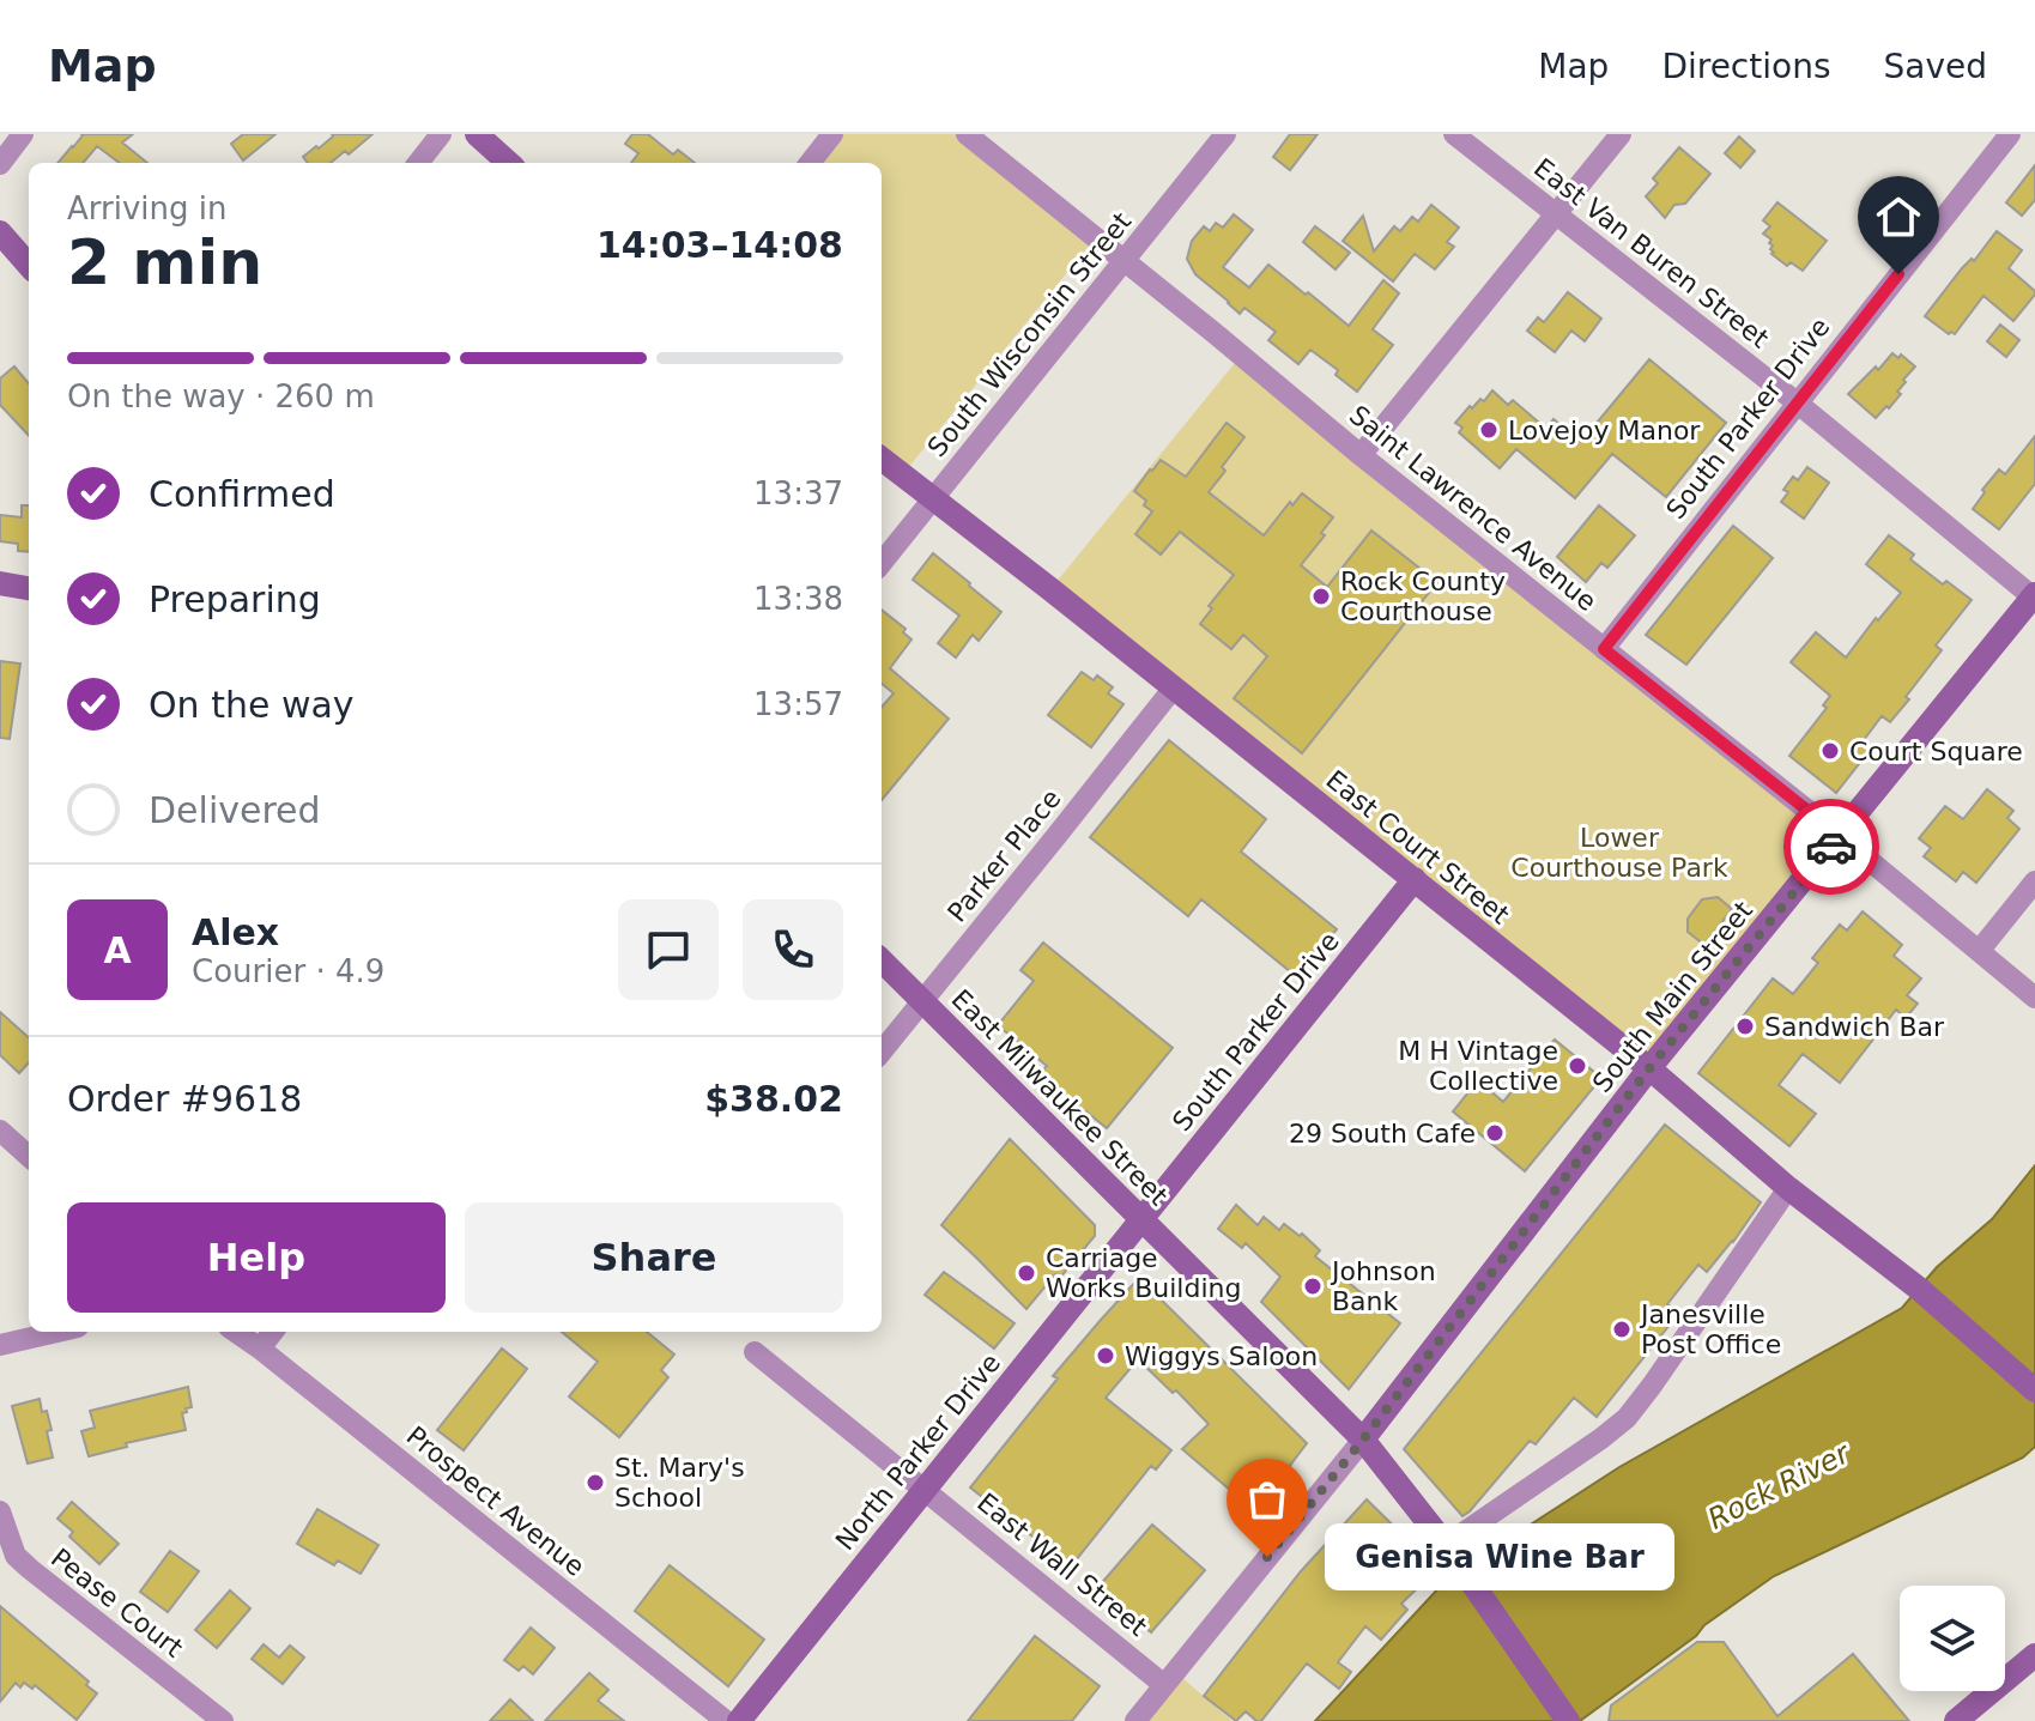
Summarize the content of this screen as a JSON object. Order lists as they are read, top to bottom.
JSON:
{
  "streets": {
    "main road": [
      "South Parker Drive",
      "East Court Street",
      "South Main Street",
      "East Milwaukee Street",
      "North Parker Drive"
    ],
    "street": [
      "East Van Buren Street",
      "South Wisconsin Street",
      "Saint Lawrence Avenue",
      "Parker Place",
      "Prospect Avenue",
      "East Wall Street",
      "Pease Court"
    ]
  },
  "crossings": [
    ["East Van Buren Street", "South Parker Drive"],
    ["East Van Buren Street", "South Main Street"],
    ["South Wisconsin Street", "Saint Lawrence Avenue"],
    ["South Wisconsin Street", "East Court Street"],
    ["South Parker Drive", "Saint Lawrence Avenue"],
    ["South Parker Drive", "East Court Street"],
    ["South Parker Drive", "East Milwaukee Street"],
    ["South Parker Drive", "North Parker Drive"],
    ["Saint Lawrence Avenue", "South Main Street"],
    ["East Court Street", "Parker Place"],
    ["East Court Street", "South Main Street"],
    ["Parker Place", "East Milwaukee Street"],
    ["South Main Street", "East Milwaukee Street"],
    ["East Milwaukee Street", "North Parker Drive"],
    ["North Parker Drive", "East Wall Street"]
  ],
  "water": ["Rock River"],
  "parks": ["Lower Courthouse Park"],
  "places": [
    "Lovejoy Manor",
    "Rock County Courthouse",
    "Court Square",
    "Sandwich Bar",
    "M H Vintage Collective",
    "29 South Cafe",
    "Carriage Works Building",
    "Johnson Bank",
    "Janesville Post Office",
    "Wiggys Saloon",
    "St. Mary's School",
    "Genisa Wine Bar"
  ],
  "page": {
    "header": "Map",
    "nav": ["Map", "Directions", "Saved"],
    "heading": ["2 min", "Arriving in", "14:03–14:08"],
    "panel": [
      "Alex",
      "Courier · 4.9",
      "Order #9618",
      "$38.02"
    ],
    "bar": "On the way · 260 m",
    "list": [
      ["Confirmed", "13:37"],
      ["Preparing", "13:38"],
      ["On the way", "13:57"],
      "Delivered"
    ],
    "round": "A",
    "buttons": ["Help", "Share"],
    "bubble": "Genisa Wine Bar"
  }
}
